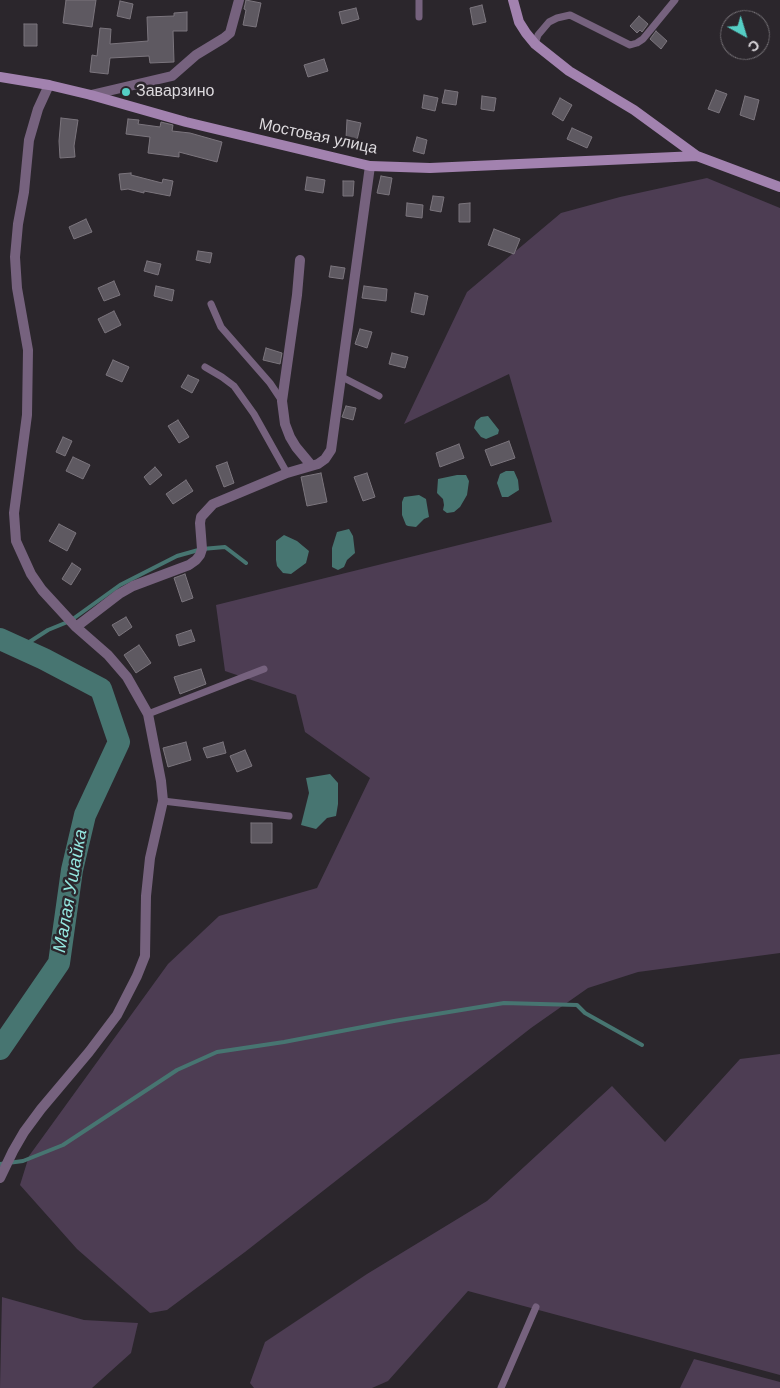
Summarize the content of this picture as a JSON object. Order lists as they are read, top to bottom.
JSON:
{
  "streets": {
    "street": ["Мостовая улица"]
  },
  "water": ["Малая Ушайка"],
  "places": ["Заварзино"],
  "north": "bottom right"
}
